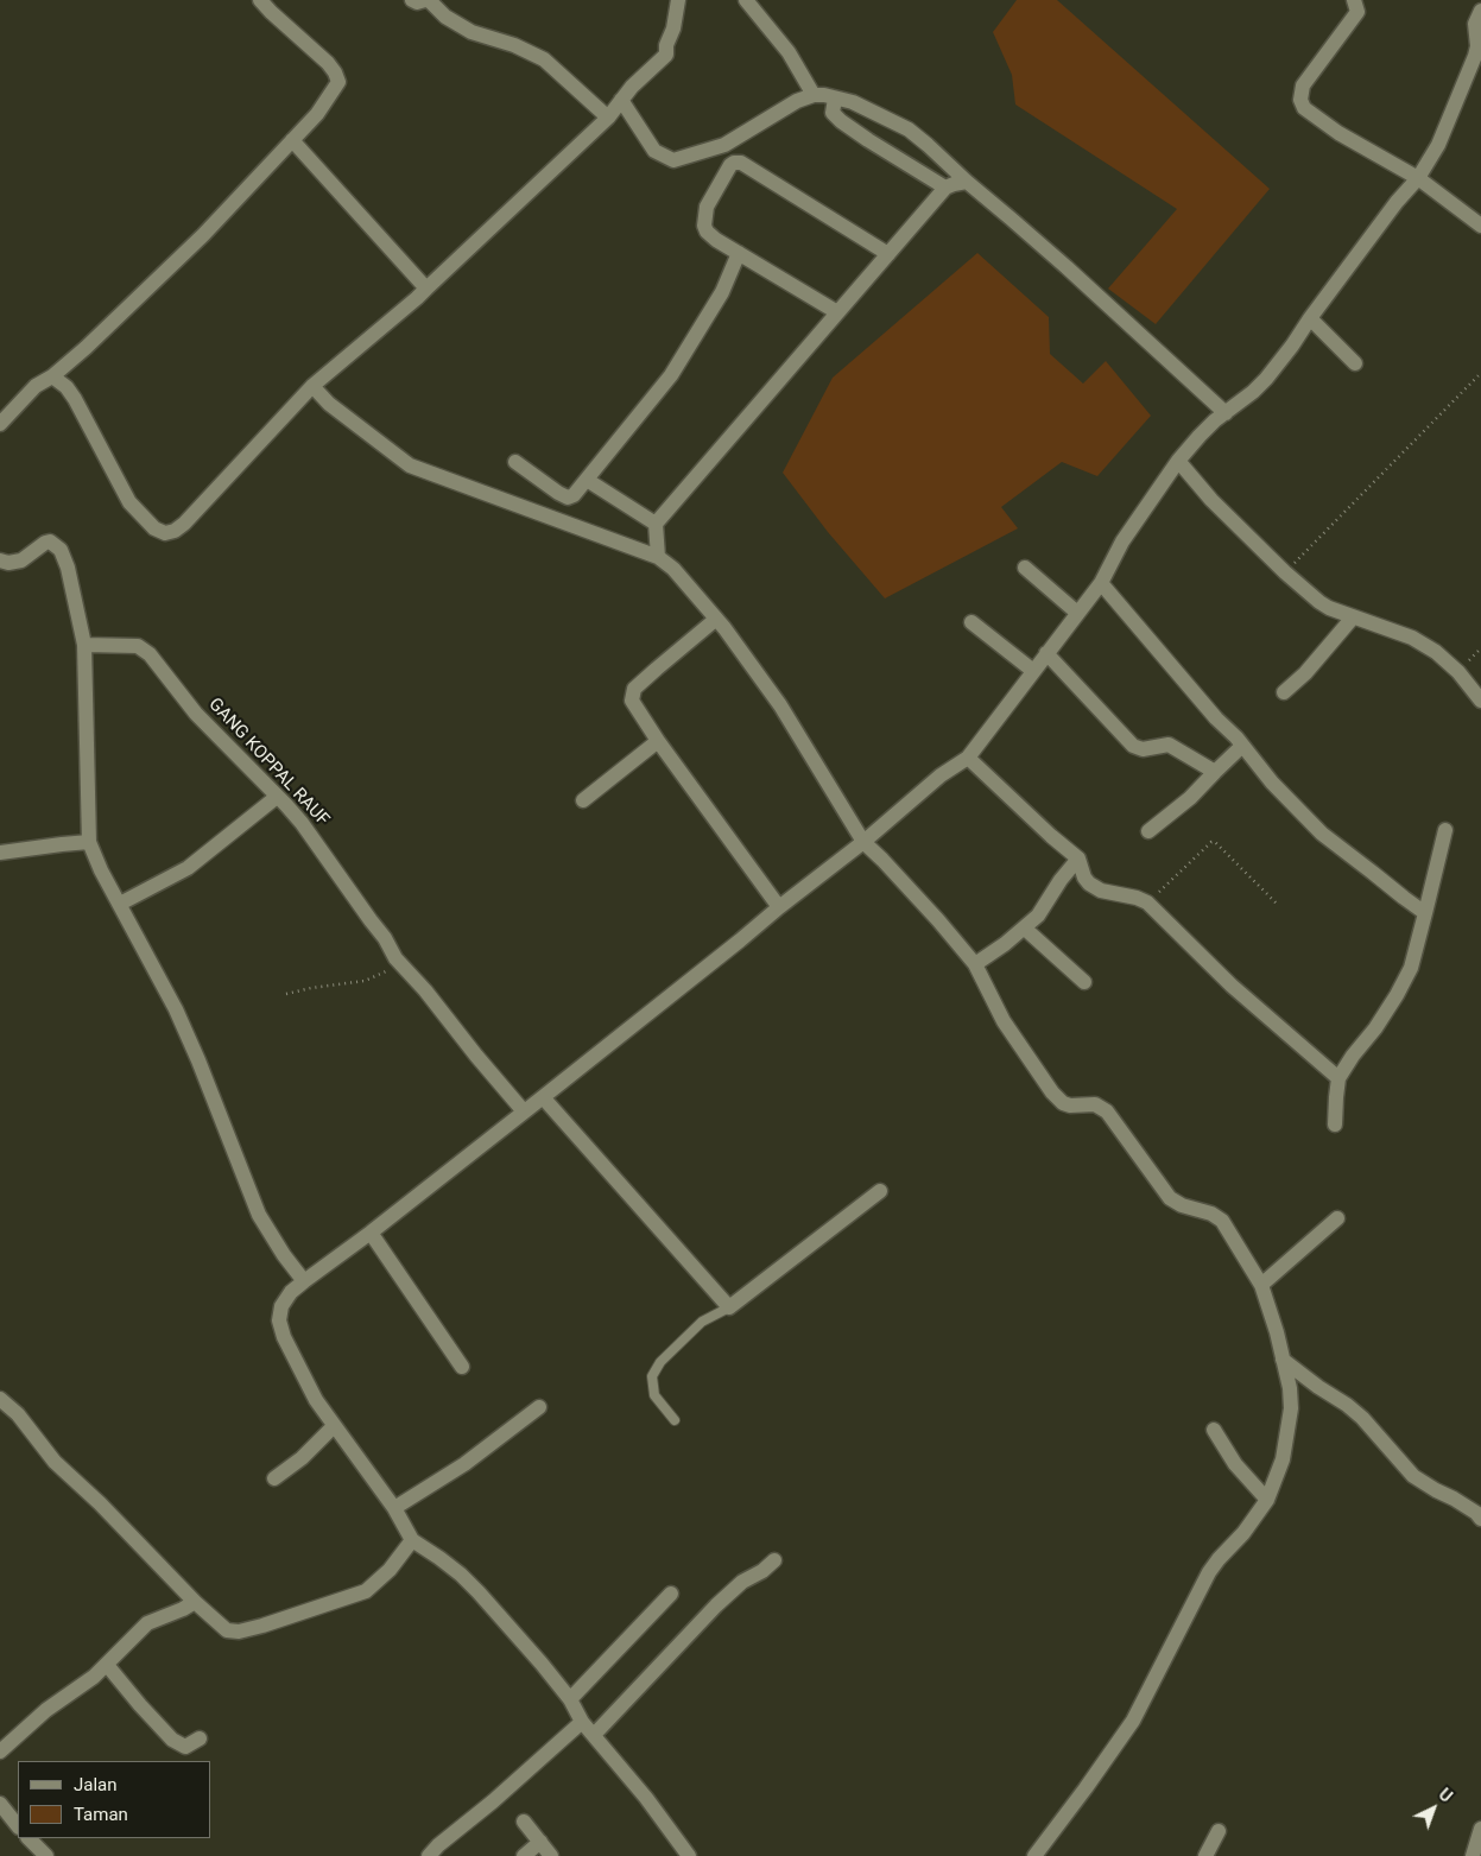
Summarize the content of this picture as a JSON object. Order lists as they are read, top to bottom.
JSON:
{
  "streets": {
    "street": ["GANG KOPPAL RAUF"]
  },
  "legend": ["Jalan", "Taman"],
  "north": "top right"
}
